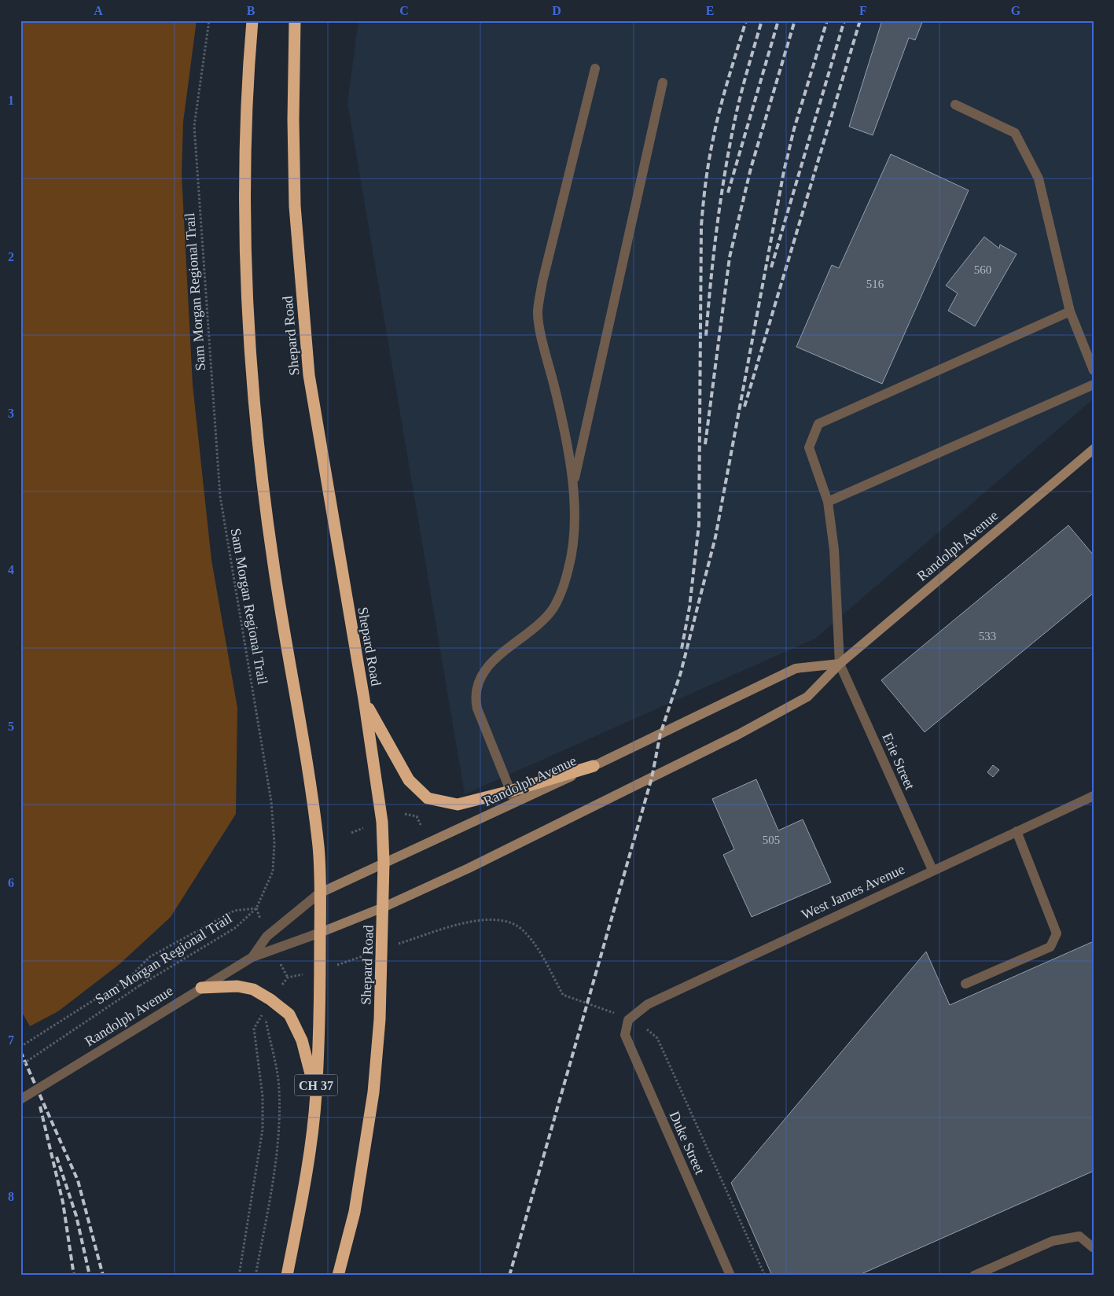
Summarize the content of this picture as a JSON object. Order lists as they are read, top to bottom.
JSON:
{
  "streets": {
    "highway": ["Shepard Road", "CH 37"],
    "street": [
      "Randolph Avenue",
      "Erie Street",
      "West James Avenue",
      "Duke Street"
    ],
    "path": ["Sam Morgan Regional Trail"]
  },
  "crossings": [
    ["Shepard Road", "Randolph Avenue"],
    ["Randolph Avenue", "Erie Street"],
    ["Randolph Avenue", "CH 37"],
    ["Erie Street", "West James Avenue"],
    ["West James Avenue", "Duke Street"]
  ],
  "house_numbers": [
    "560",
    "516",
    "533",
    "505"
  ],
  "grid": {
    "columns": [
      "A",
      "B",
      "C",
      "D",
      "E",
      "F",
      "G"
    ],
    "rows": [
      "1",
      "2",
      "3",
      "4",
      "5",
      "6",
      "7",
      "8"
    ]
  }
}
